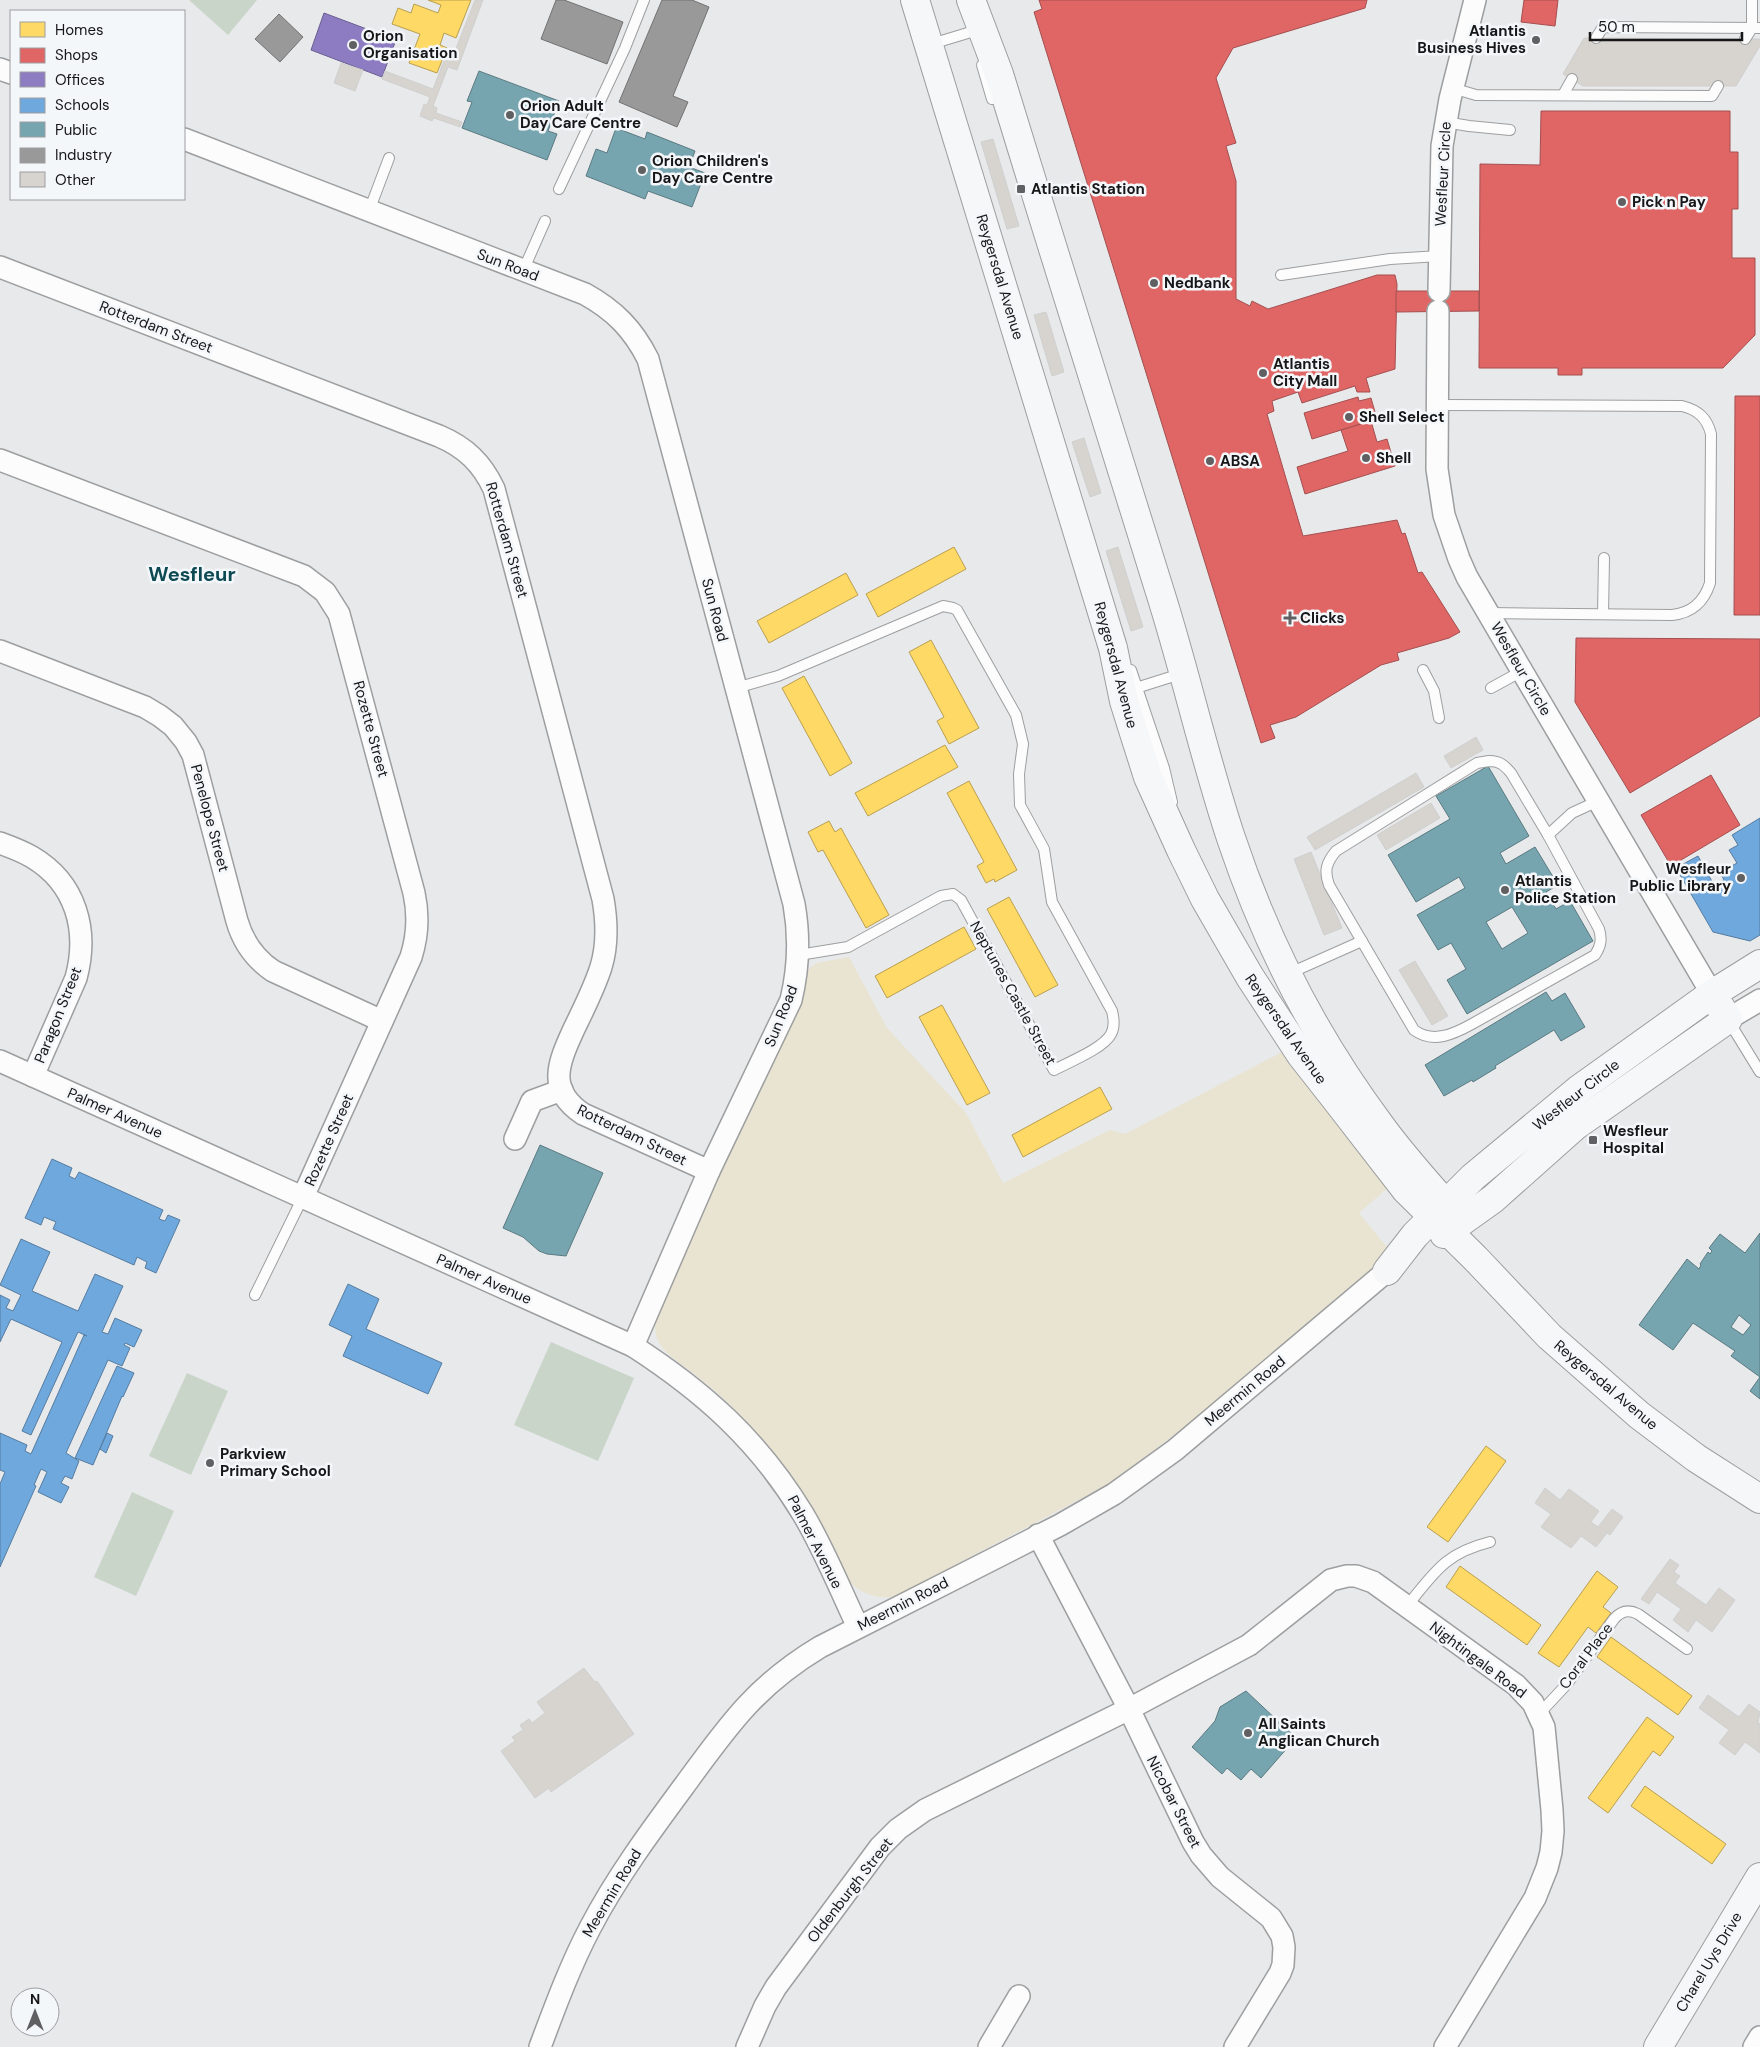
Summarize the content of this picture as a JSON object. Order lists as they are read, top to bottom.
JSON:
{
  "streets": {
    "main road": [
      "Wesfleur Circle",
      "Reygersdal Avenue",
      "Meermin Road",
      "Charel Uys Drive"
    ],
    "street": [
      "Sun Road",
      "Rotterdam Street",
      "Rozette Street",
      "Penelope Street",
      "Paragon Street",
      "Palmer Avenue",
      "Nightingale Road",
      "Nicobar Street",
      "Oldenburgh Street"
    ],
    "lane": ["Neptunes Castle Street", "Coral Place"]
  },
  "crossings": [
    ["Wesfleur Circle", "Reygersdal Avenue"],
    ["Wesfleur Circle", "Meermin Road"],
    ["Sun Road", "Rotterdam Street"],
    ["Sun Road", "Neptunes Castle Street"],
    ["Sun Road", "Palmer Avenue"],
    ["Reygersdal Avenue", "Meermin Road"],
    ["Rozette Street", "Penelope Street"],
    ["Rozette Street", "Palmer Avenue"],
    ["Paragon Street", "Palmer Avenue"],
    ["Palmer Avenue", "Meermin Road"],
    ["Meermin Road", "Nicobar Street"],
    ["Coral Place", "Nightingale Road"],
    ["Nightingale Road", "Nicobar Street"],
    ["Nightingale Road", "Oldenburgh Street"],
    ["Nicobar Street", "Oldenburgh Street"]
  ],
  "districts": ["Wesfleur"],
  "places": {
    "other": [
      "Atlantis Business Hives",
      "Orion Organisation",
      "Orion Adult Day Care Centre",
      "Orion Children's Day Care Centre",
      "Pick n Pay",
      "Nedbank",
      "Atlantis City Mall",
      "Shell Select",
      "Shell",
      "ABSA",
      "Wesfleur Public Library",
      "Atlantis Police Station",
      "Parkview Primary School",
      "All Saints Anglican Church"
    ],
    "transit": ["Atlantis Station", "Wesfleur Hospital"],
    "health": ["Clicks"]
  },
  "legend": [
    "Homes",
    "Shops",
    "Offices",
    "Schools",
    "Public",
    "Industry",
    "Other"
  ],
  "scale_bar": "50 m",
  "north": "top"
}
